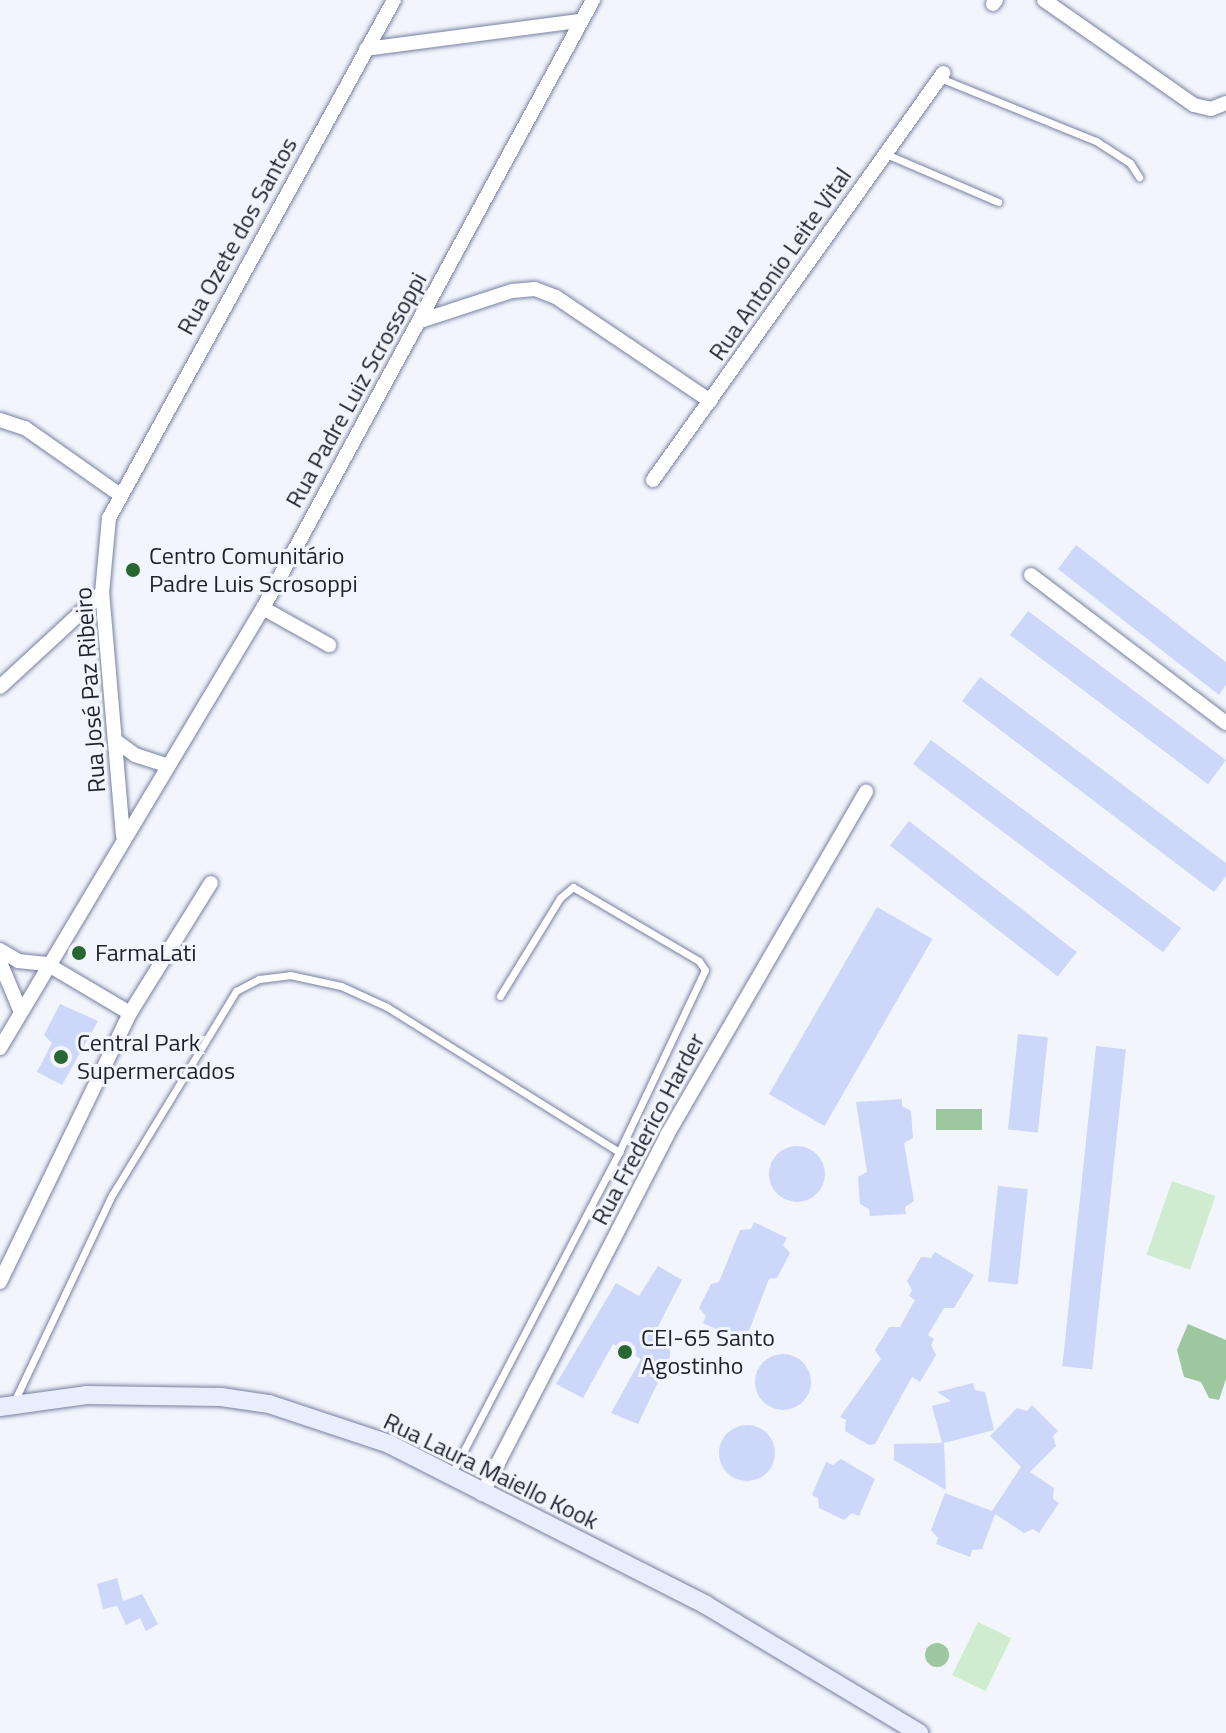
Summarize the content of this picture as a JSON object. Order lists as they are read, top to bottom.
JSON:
{
  "streets": {
    "main road": ["Rua Laura Maiello Kook"],
    "street": [
      "Rua Ozete dos Santos",
      "Rua Antonio Leite Vital",
      "Rua Padre Luiz Scrossoppi",
      "Rua José Paz Ribeiro",
      "Rua Frederico Harder"
    ]
  },
  "crossings": [
    ["Rua Ozete dos Santos", "Rua José Paz Ribeiro"],
    ["Rua Padre Luiz Scrossoppi", "Rua José Paz Ribeiro"],
    ["Rua Frederico Harder", "Rua Laura Maiello Kook"]
  ],
  "places": [
    "Centro Comunitário Padre Luis Scrosoppi",
    "FarmaLati",
    "Central Park Supermercados",
    "CEI-65 Santo Agostinho"
  ]
}
